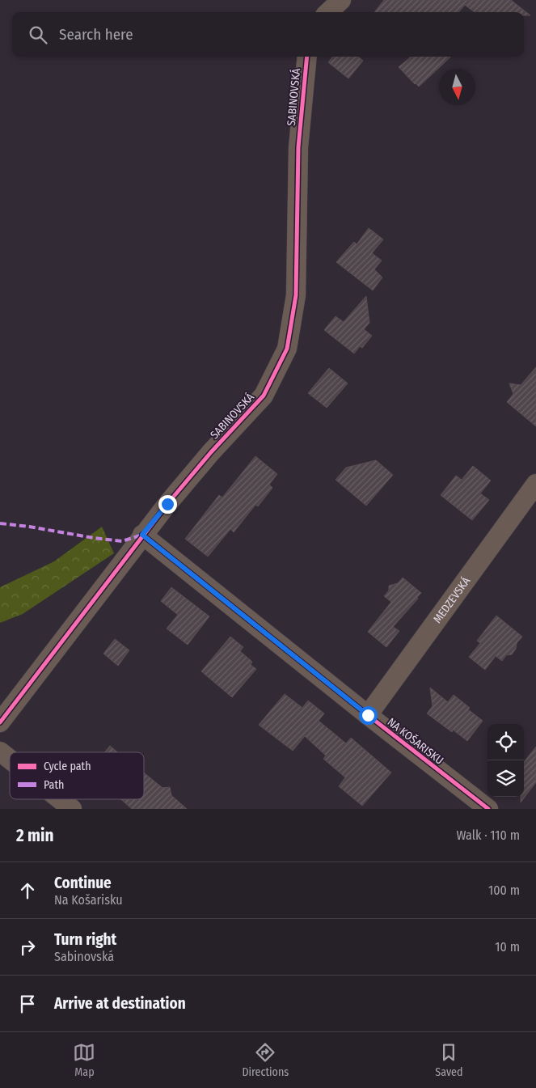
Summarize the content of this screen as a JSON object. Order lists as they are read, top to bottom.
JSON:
{
  "streets": {
    "street": ["SABINOVSKÁ", "MEDZEVSKÁ", "NA KOŠARISKU"]
  },
  "crossings": [
    ["SABINOVSKÁ", "NA KOŠARISKU"],
    ["MEDZEVSKÁ", "NA KOŠARISKU"]
  ],
  "legend": ["Cycle path", "Path"],
  "north": "bottom",
  "page": {
    "search": "Search here",
    "heading": ["2 min", "Walk · 110 m"],
    "list": [
      ["Continue", "Na Košarisku", "100 m"],
      ["Turn right", "Sabinovská", "10 m"],
      "Arrive at destination"
    ],
    "nav": ["Map", "Directions", "Saved"]
  }
}
